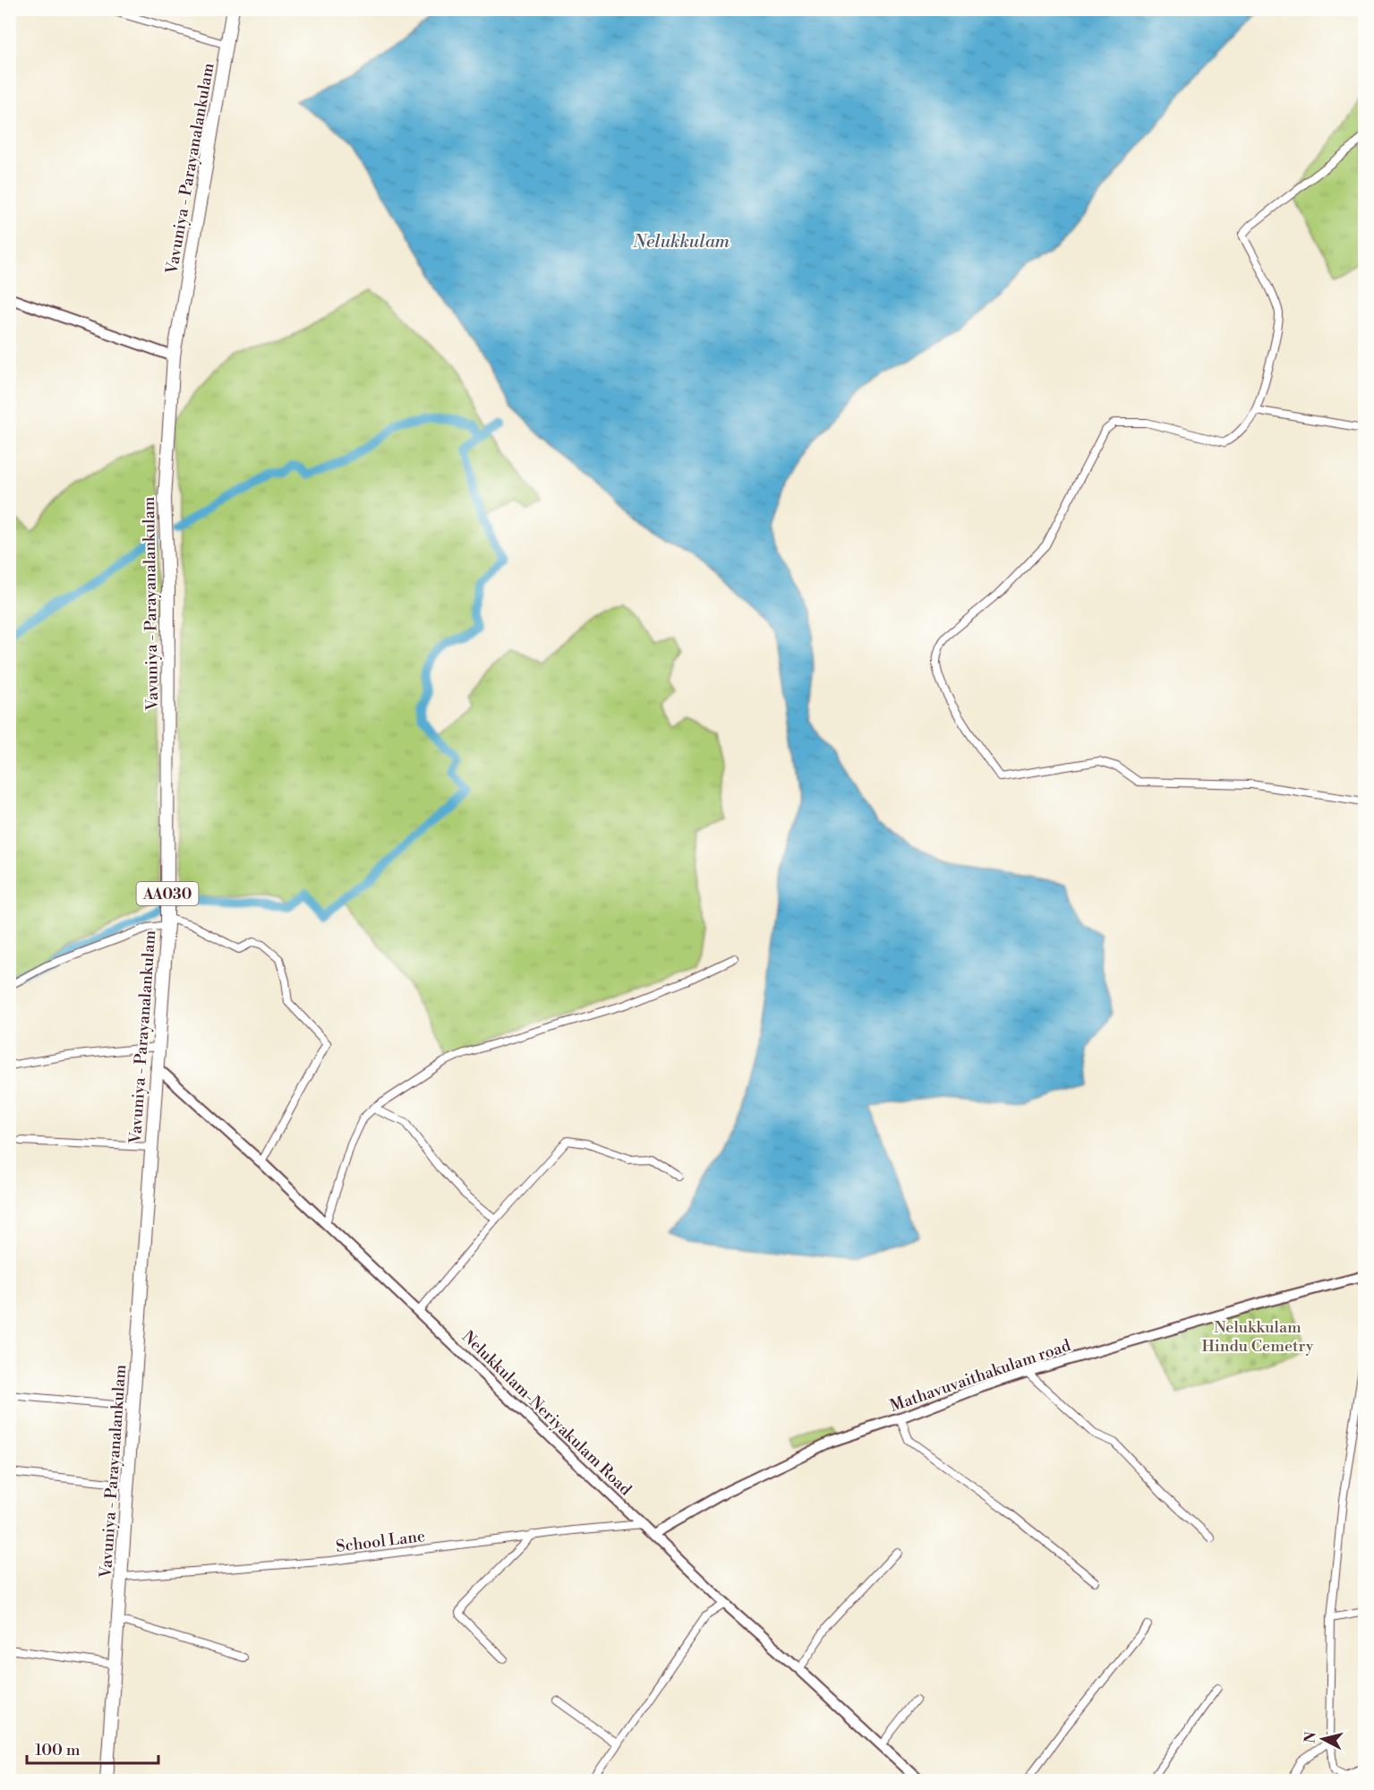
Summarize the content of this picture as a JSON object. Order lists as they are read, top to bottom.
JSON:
{
  "streets": {
    "highway": ["Vavuniya - Parayanalankulam", "AA030"],
    "main road": ["Mathavuvaithakulam road", "Nelukkulam-Neriyakulam Road"],
    "street": ["School Lane"]
  },
  "crossings": [
    ["Vavuniya - Parayanalankulam", "Nelukkulam-Neriyakulam Road"],
    ["Vavuniya - Parayanalankulam", "School Lane"],
    ["Mathavuvaithakulam road", "Nelukkulam-Neriyakulam Road"],
    ["Nelukkulam-Neriyakulam Road", "School Lane"]
  ],
  "water": ["Nelukkulam"],
  "parks": ["Nelukkulam Hindu Cemetry"],
  "scale_bar": "100 m",
  "north": "left"
}
